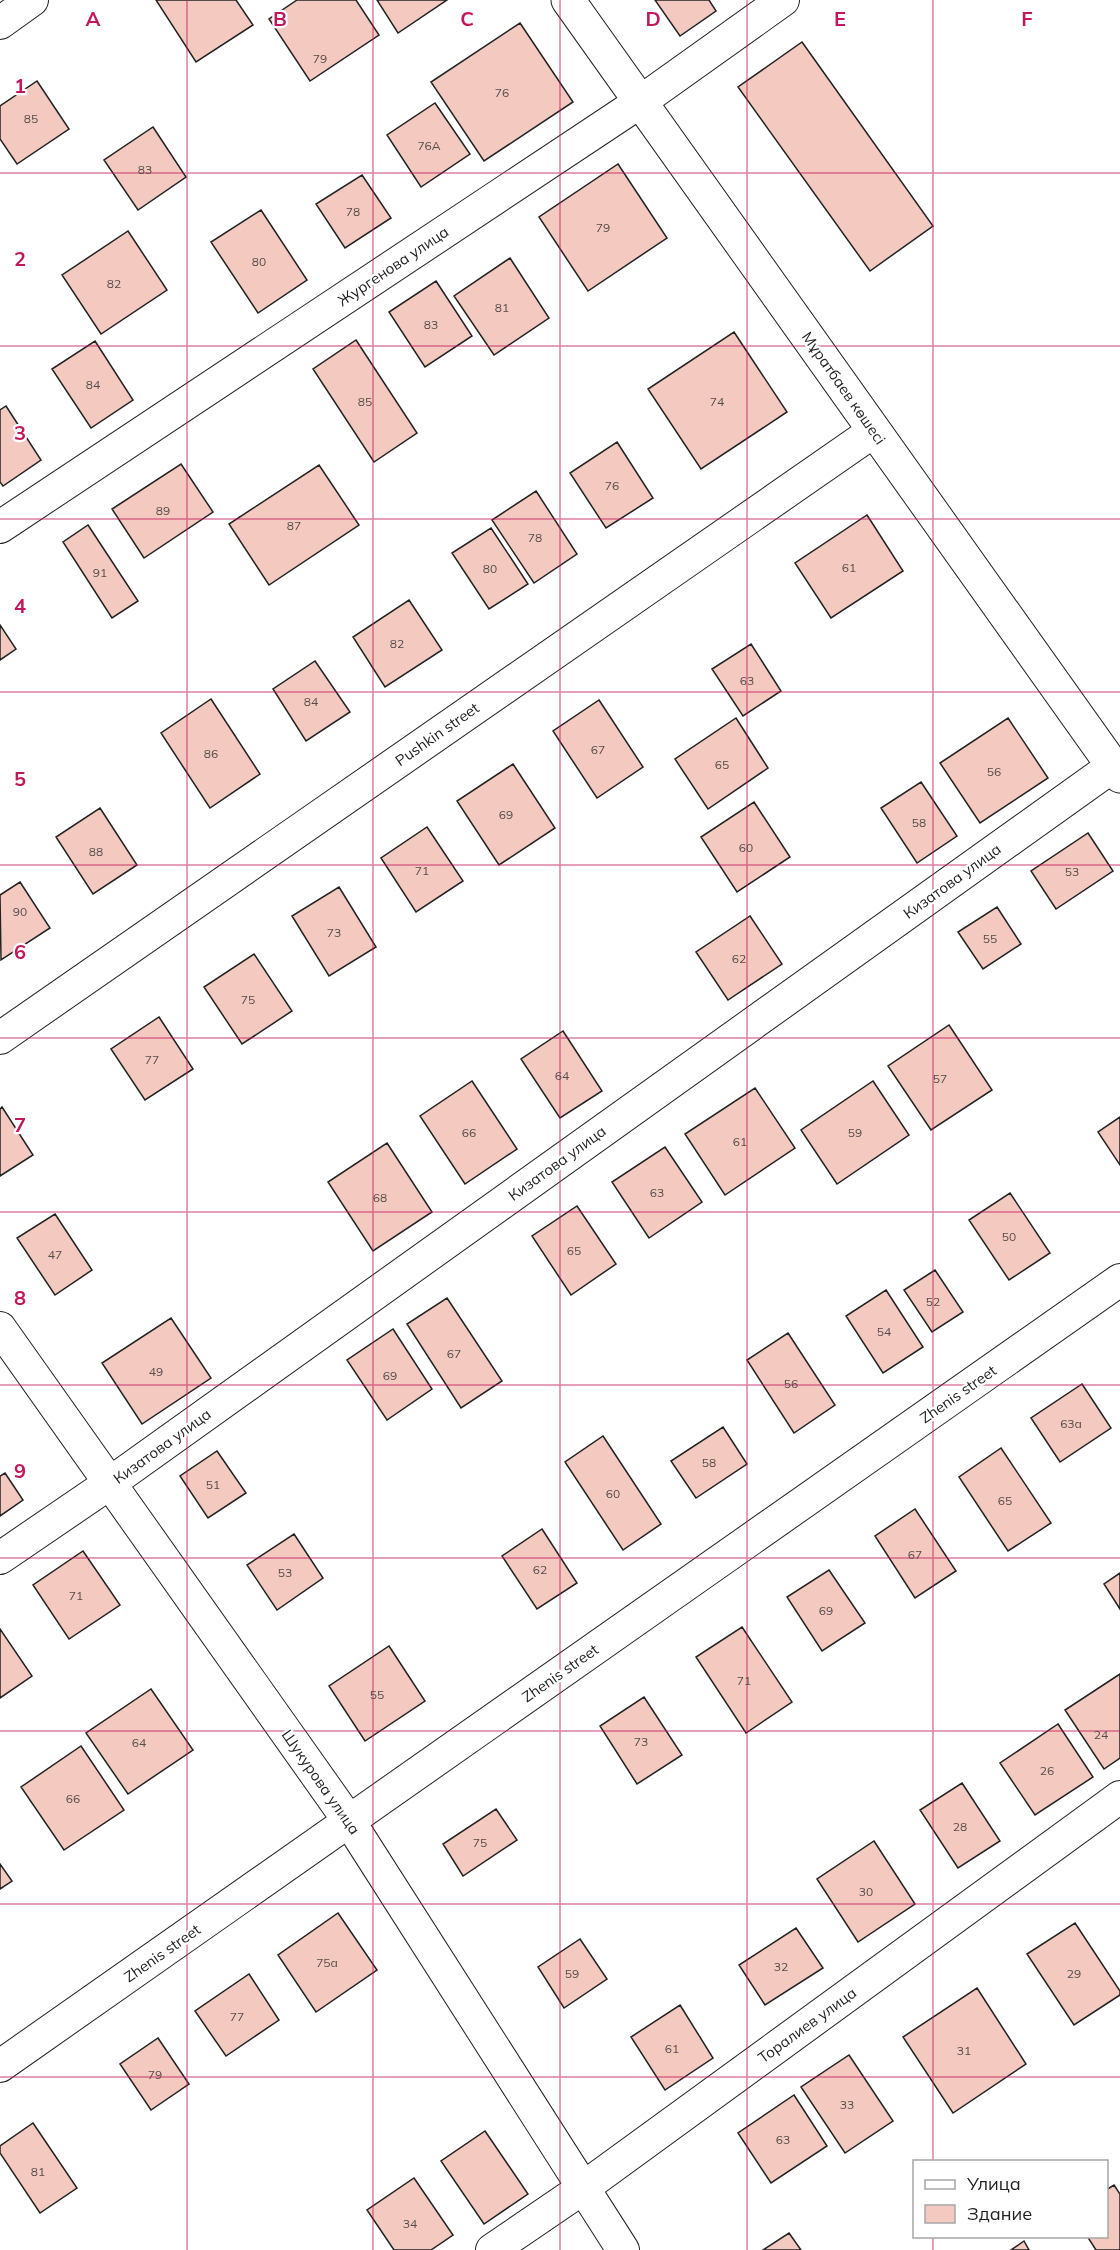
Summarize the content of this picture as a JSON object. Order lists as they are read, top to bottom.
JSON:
{
  "streets": {
    "street": [
      "Жургенова улица",
      "Мұратбаев көшесі",
      "Pushkin street",
      "Кизатова улица",
      "Zhenis street",
      "Шукурова улица",
      "Торалиев улица"
    ]
  },
  "crossings": [
    ["Жургенова улица", "Мұратбаев көшесі"],
    ["Мұратбаев көшесі", "Pushkin street"],
    ["Мұратбаев көшесі", "Кизатова улица"],
    ["Кизатова улица", "Шукурова улица"],
    ["Zhenis street", "Шукурова улица"],
    ["Шукурова улица", "Торалиев улица"]
  ],
  "house_numbers": [
    "79",
    "76",
    "85",
    "76А",
    "83",
    "78",
    "79",
    "80",
    "82",
    "81",
    "83",
    "84",
    "85",
    "74",
    "76",
    "89",
    "87",
    "78",
    "61",
    "80",
    "91",
    "82",
    "63",
    "84",
    "67",
    "86",
    "65",
    "56",
    "69",
    "58",
    "60",
    "88",
    "71",
    "53",
    "90",
    "73",
    "55",
    "62",
    "75",
    "77",
    "64",
    "57",
    "66",
    "59",
    "61",
    "63",
    "68",
    "50",
    "65",
    "47",
    "52",
    "54",
    "67",
    "49",
    "69",
    "56",
    "63а",
    "58",
    "51",
    "60",
    "65",
    "67",
    "62",
    "53",
    "71",
    "69",
    "71",
    "55",
    "24",
    "73",
    "64",
    "26",
    "66",
    "28",
    "75",
    "30",
    "75а",
    "32",
    "59",
    "29",
    "77",
    "61",
    "31",
    "79",
    "33",
    "63",
    "81",
    "34"
  ],
  "legend": ["Улица", "Здание"],
  "grid": {
    "columns": [
      "A",
      "B",
      "C",
      "D",
      "E",
      "F"
    ],
    "rows": [
      "1",
      "2",
      "3",
      "4",
      "5",
      "6",
      "7",
      "8",
      "9"
    ]
  }
}
